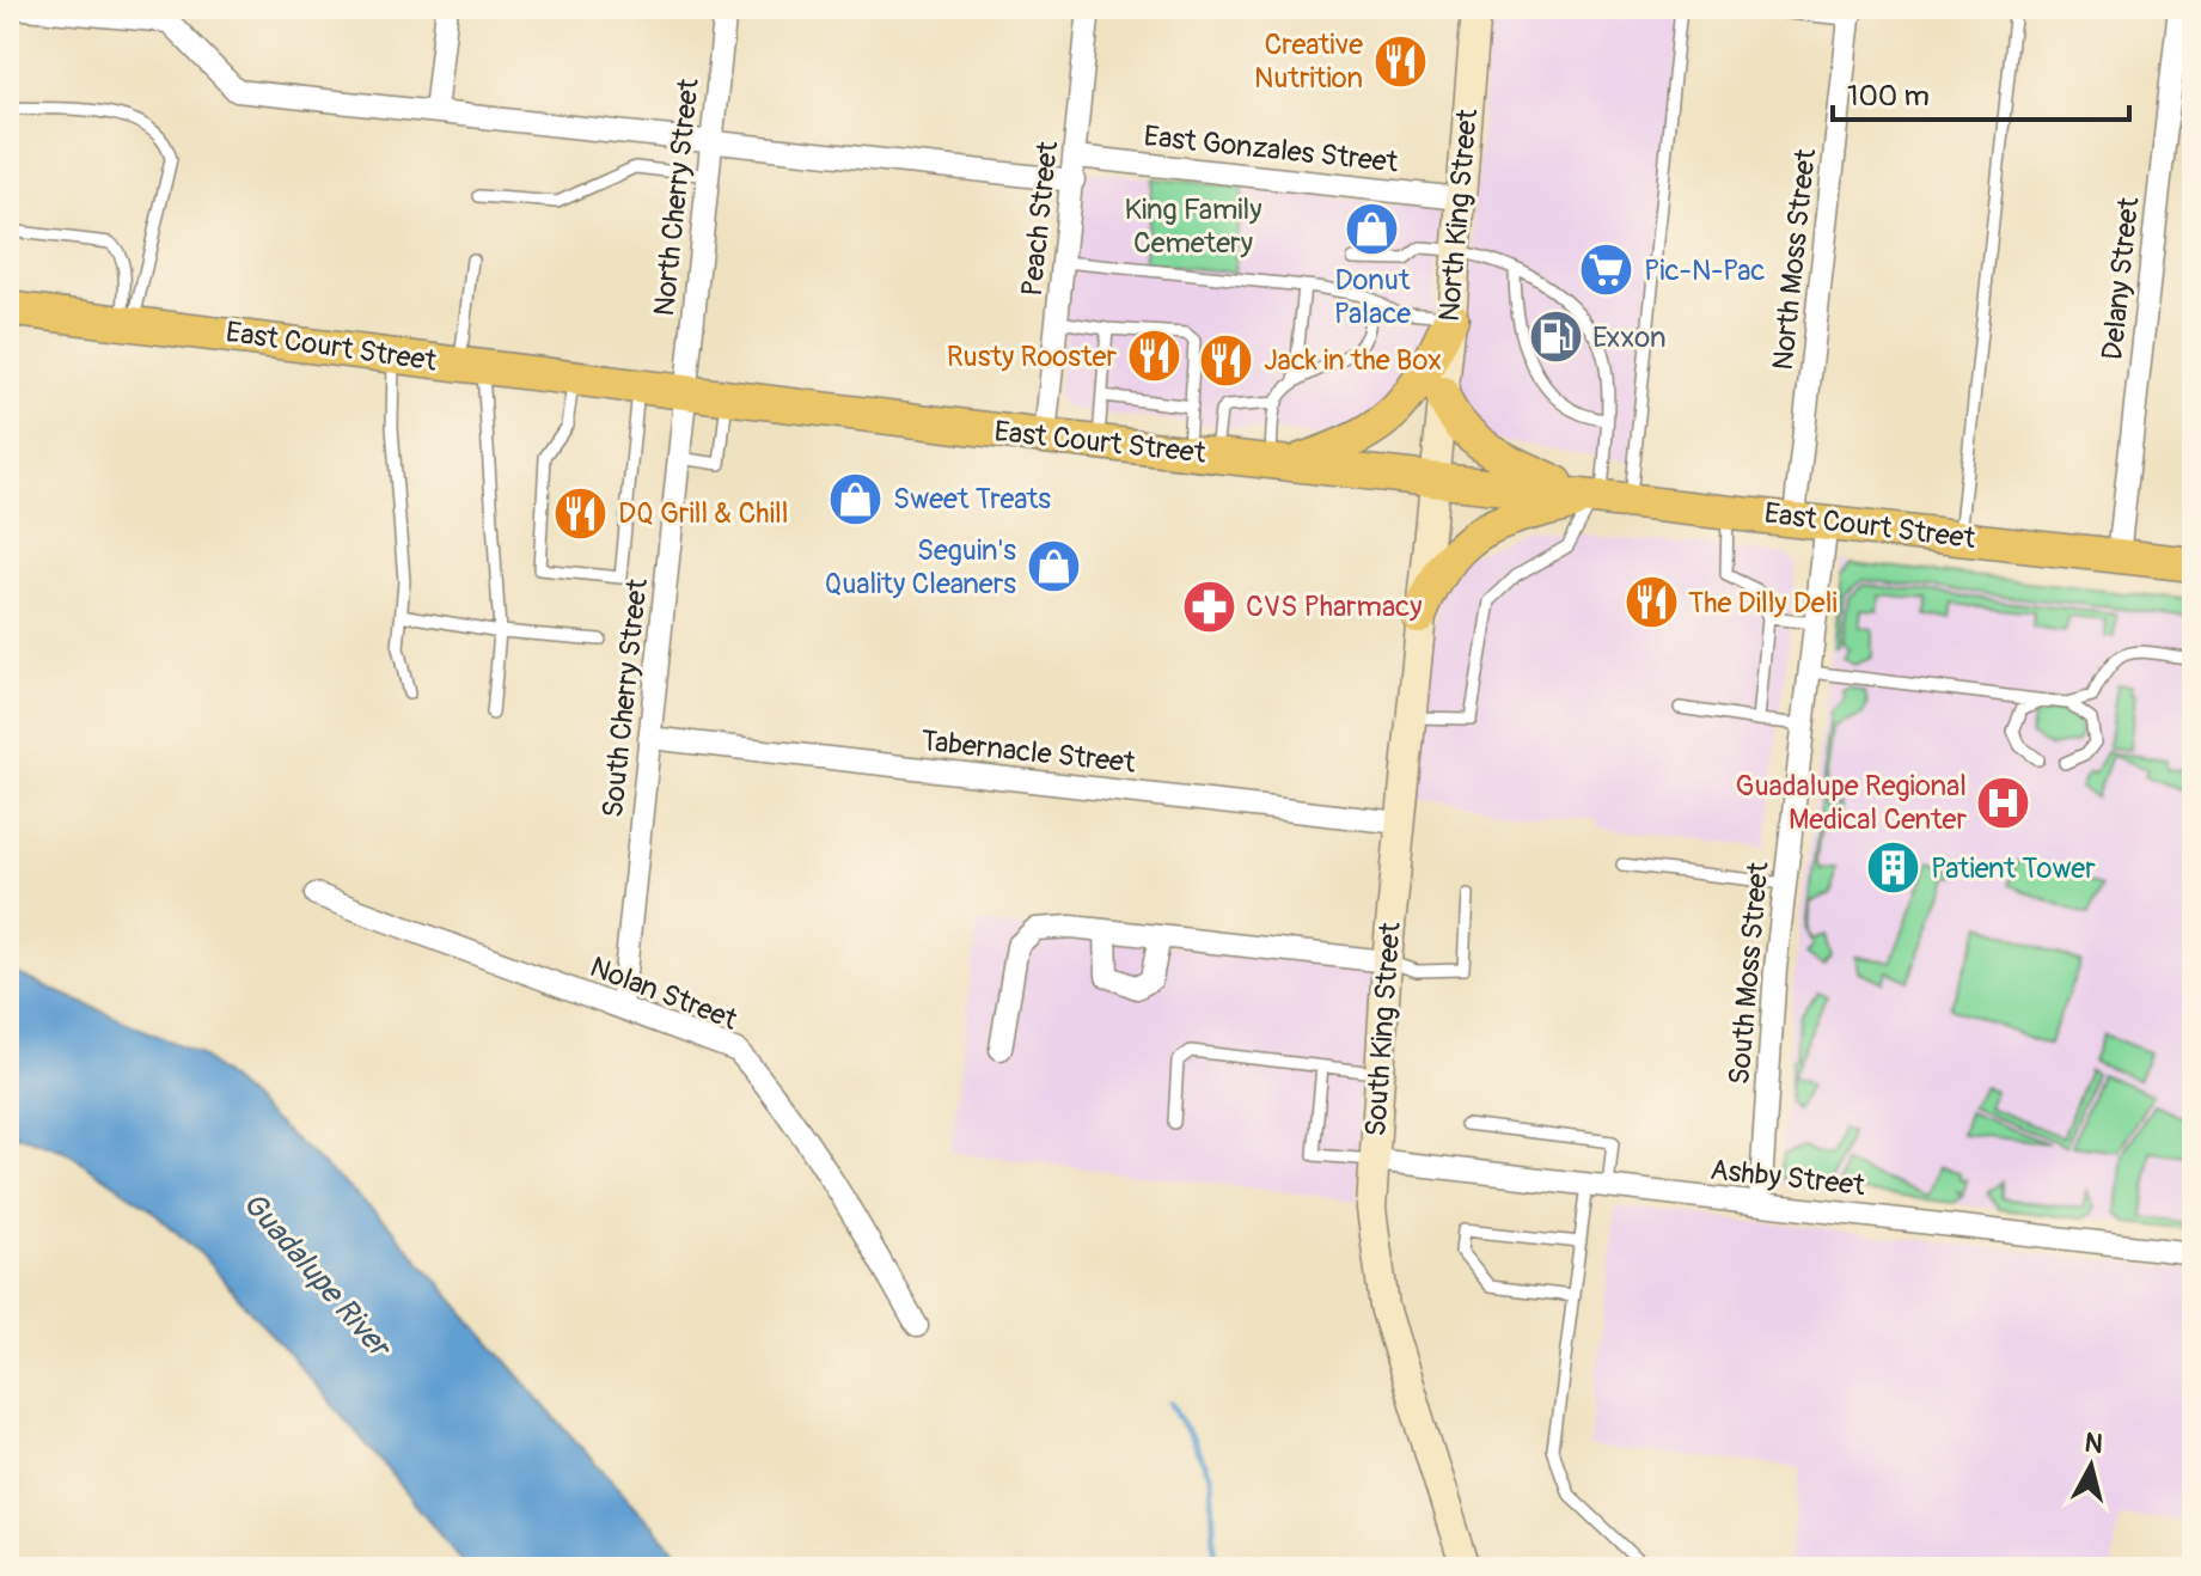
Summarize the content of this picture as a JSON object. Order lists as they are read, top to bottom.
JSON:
{
  "streets": {
    "main road": ["North King Street", "East Court Street", "South King Street"],
    "street": [
      "East Gonzales Street",
      "North Cherry Street",
      "Peach Street",
      "North Moss Street",
      "Delany Street",
      "South Cherry Street",
      "Tabernacle Street",
      "South Moss Street",
      "Nolan Street",
      "Ashby Street"
    ]
  },
  "crossings": [
    ["East Gonzales Street", "North King Street"],
    ["East Gonzales Street", "Peach Street"],
    ["North Cherry Street", "East Court Street"],
    ["North Cherry Street", "South Cherry Street"],
    ["North King Street", "East Court Street"],
    ["North King Street", "South King Street"],
    ["Peach Street", "East Court Street"],
    ["North Moss Street", "East Court Street"],
    ["North Moss Street", "South Moss Street"],
    ["Delany Street", "East Court Street"],
    ["East Court Street", "South Cherry Street"],
    ["East Court Street", "South Moss Street"],
    ["East Court Street", "South King Street"],
    ["South Cherry Street", "Tabernacle Street"],
    ["South Cherry Street", "Nolan Street"],
    ["Tabernacle Street", "South King Street"],
    ["South Moss Street", "Ashby Street"],
    ["South King Street", "Ashby Street"]
  ],
  "water": ["Guadalupe River"],
  "parks": ["King Family Cemetery"],
  "places": {
    "restaurant": [
      "Creative Nutrition",
      "Rusty Rooster",
      "Jack in the Box",
      "DQ Grill & Chill",
      "The Dilly Deli"
    ],
    "shop": ["Donut Palace", "Sweet Treats", "Seguin's Quality Cleaners"],
    "supermarket": ["Pic-N-Pac"],
    "fuel station": ["Exxon"],
    "pharmacy": ["CVS Pharmacy"],
    "hospital": ["Guadalupe Regional Medical Center"],
    "building": ["Patient Tower"]
  },
  "scale_bar": "100 m",
  "north": "top"
}
